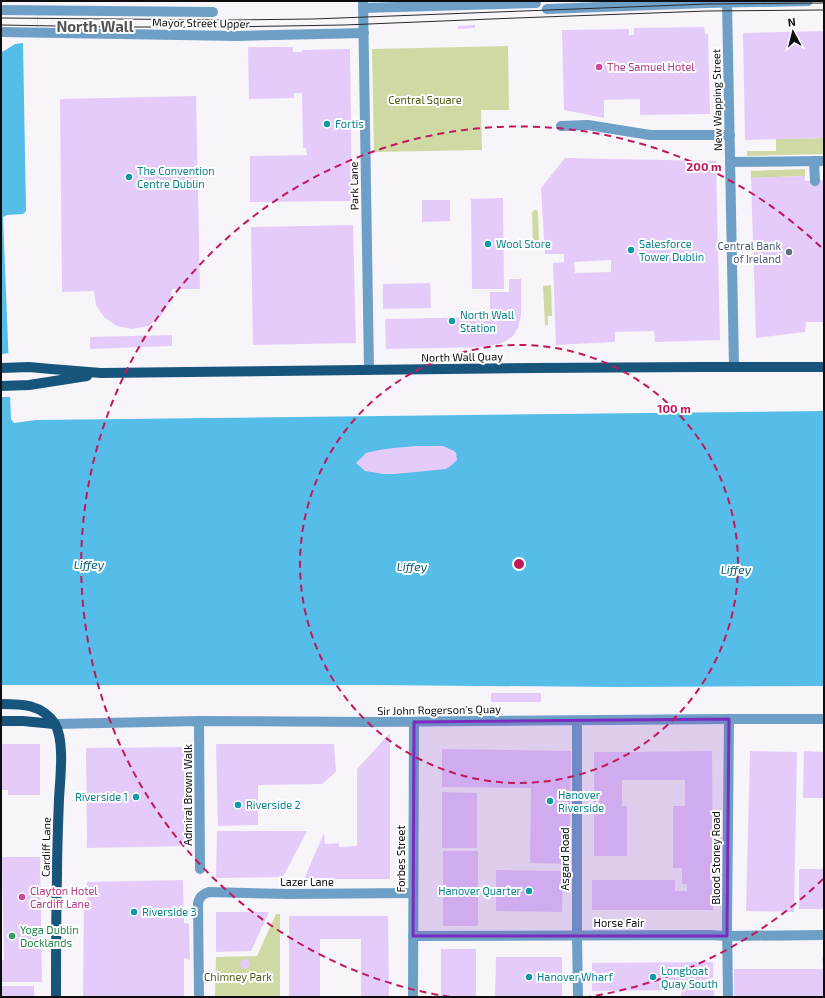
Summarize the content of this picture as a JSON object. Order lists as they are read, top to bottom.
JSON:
{
  "streets": {
    "main road": ["North Wall Quay", "Sir John Rogerson's Quay", "Cardiff Lane"],
    "street": [
      "Mayor Street Upper",
      "New Wapping Street",
      "Park Lane",
      "Admiral Brown Walk",
      "Blood Stoney Road",
      "Forbes Street",
      "Asgard Road",
      "Lazer Lane",
      "Horse Fair"
    ]
  },
  "crossings": [
    ["Mayor Street Upper", "Park Lane"],
    ["New Wapping Street", "North Wall Quay"],
    ["Park Lane", "North Wall Quay"],
    ["Sir John Rogerson's Quay", "Admiral Brown Walk"],
    ["Sir John Rogerson's Quay", "Cardiff Lane"],
    ["Sir John Rogerson's Quay", "Blood Stoney Road"],
    ["Sir John Rogerson's Quay", "Forbes Street"],
    ["Sir John Rogerson's Quay", "Asgard Road"],
    ["Blood Stoney Road", "Horse Fair"],
    ["Forbes Street", "Lazer Lane"],
    ["Forbes Street", "Horse Fair"],
    ["Asgard Road", "Horse Fair"]
  ],
  "districts": ["North Wall"],
  "water": ["Liffey"],
  "parks": ["Central Square", "Chimney Park"],
  "places": [
    "The Samuel Hotel",
    "Fortis",
    "The Convention Centre Dublin",
    "Wool Store",
    "Salesforce Tower Dublin",
    "Central Bank of Ireland",
    "North Wall Station",
    "Riverside 1",
    "Hanover Riverside",
    "Riverside 2",
    "Hanover Quarter",
    "Clayton Hotel Cardiff Lane",
    "Riverside 3",
    "Yoga Dublin Docklands",
    "Hanover Wharf",
    "Longboat Quay South"
  ],
  "north": "top",
  "rings": ["200 m", "100 m"]
}
